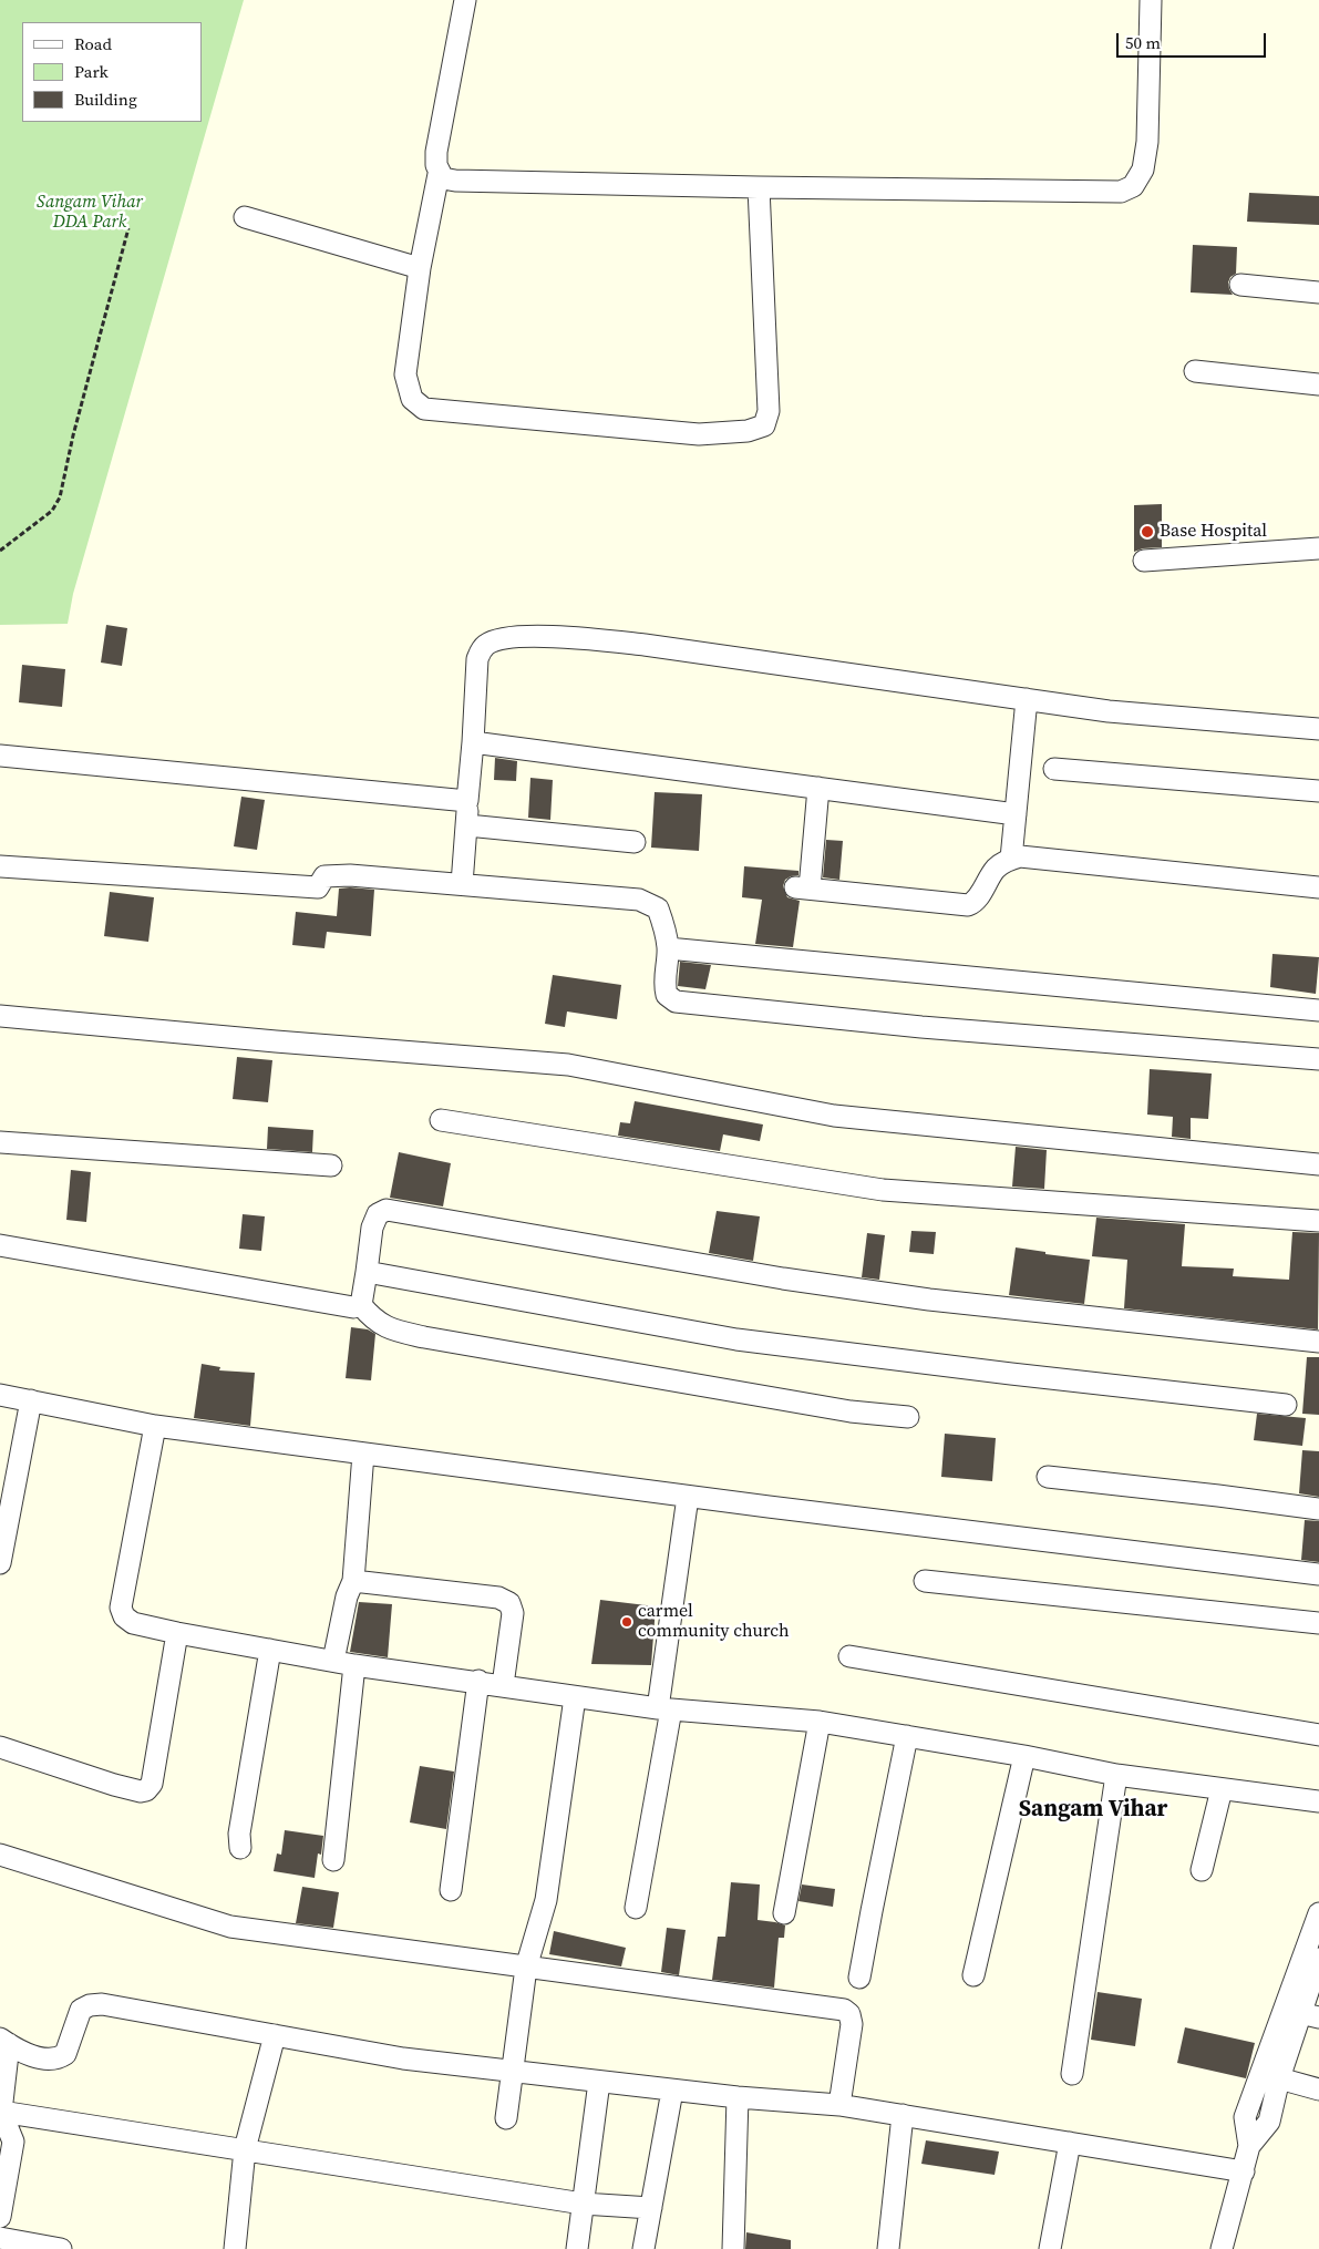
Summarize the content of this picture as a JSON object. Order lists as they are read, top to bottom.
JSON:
{
  "districts": ["Sangam Vihar"],
  "parks": ["Sangam Vihar DDA Park"],
  "places": ["Base Hospital", "carmel community church"],
  "legend": ["Road", "Park", "Building"],
  "scale_bar": "50 m"
}
